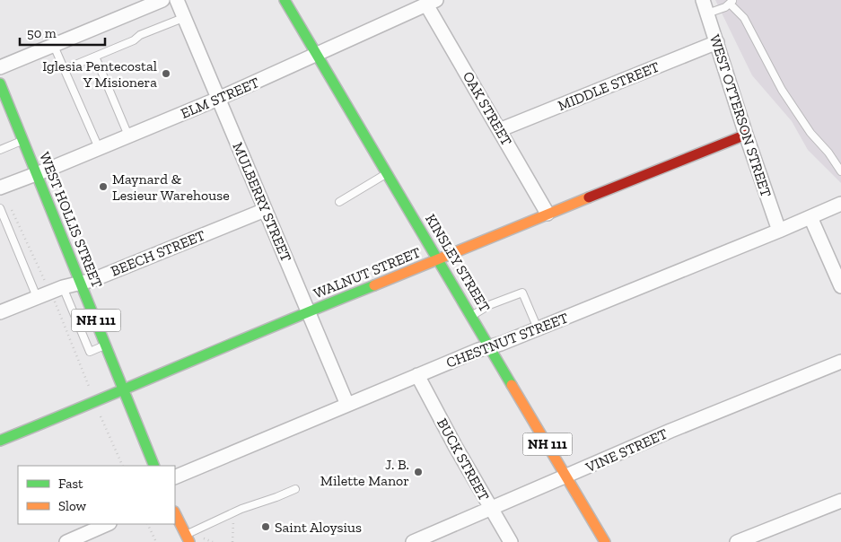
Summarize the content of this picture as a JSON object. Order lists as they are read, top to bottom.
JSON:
{
  "streets": {
    "main road": [
      "WEST HOLLIS STREET",
      "KINSLEY STREET",
      "WALNUT STREET",
      "NH 111"
    ],
    "street": [
      "MIDDLE STREET",
      "ELM STREET",
      "OAK STREET",
      "WEST OTTERSON STREET",
      "MULBERRY STREET",
      "BEECH STREET",
      "CHESTNUT STREET",
      "VINE STREET",
      "BUCK STREET"
    ]
  },
  "crossings": [
    ["MIDDLE STREET", "OAK STREET"],
    ["MIDDLE STREET", "WEST OTTERSON STREET"],
    ["ELM STREET", "OAK STREET"],
    ["ELM STREET", "MULBERRY STREET"],
    ["ELM STREET", "WEST HOLLIS STREET"],
    ["ELM STREET", "KINSLEY STREET"],
    ["OAK STREET", "WALNUT STREET"],
    ["WEST OTTERSON STREET", "WALNUT STREET"],
    ["WEST OTTERSON STREET", "CHESTNUT STREET"],
    ["MULBERRY STREET", "BEECH STREET"],
    ["MULBERRY STREET", "WALNUT STREET"],
    ["MULBERRY STREET", "CHESTNUT STREET"],
    ["WEST HOLLIS STREET", "BEECH STREET"],
    ["WEST HOLLIS STREET", "WALNUT STREET"],
    ["KINSLEY STREET", "WALNUT STREET"],
    ["KINSLEY STREET", "CHESTNUT STREET"],
    ["KINSLEY STREET", "VINE STREET"],
    ["CHESTNUT STREET", "BUCK STREET"],
    ["VINE STREET", "BUCK STREET"]
  ],
  "places": [
    "Iglesia Pentecostal Y Misionera",
    "Maynard & Lesieur Warehouse",
    "J. B. Milette Manor",
    "Saint Aloysius"
  ],
  "legend": ["Fast", "Slow"],
  "scale_bar": "50 m"
}
